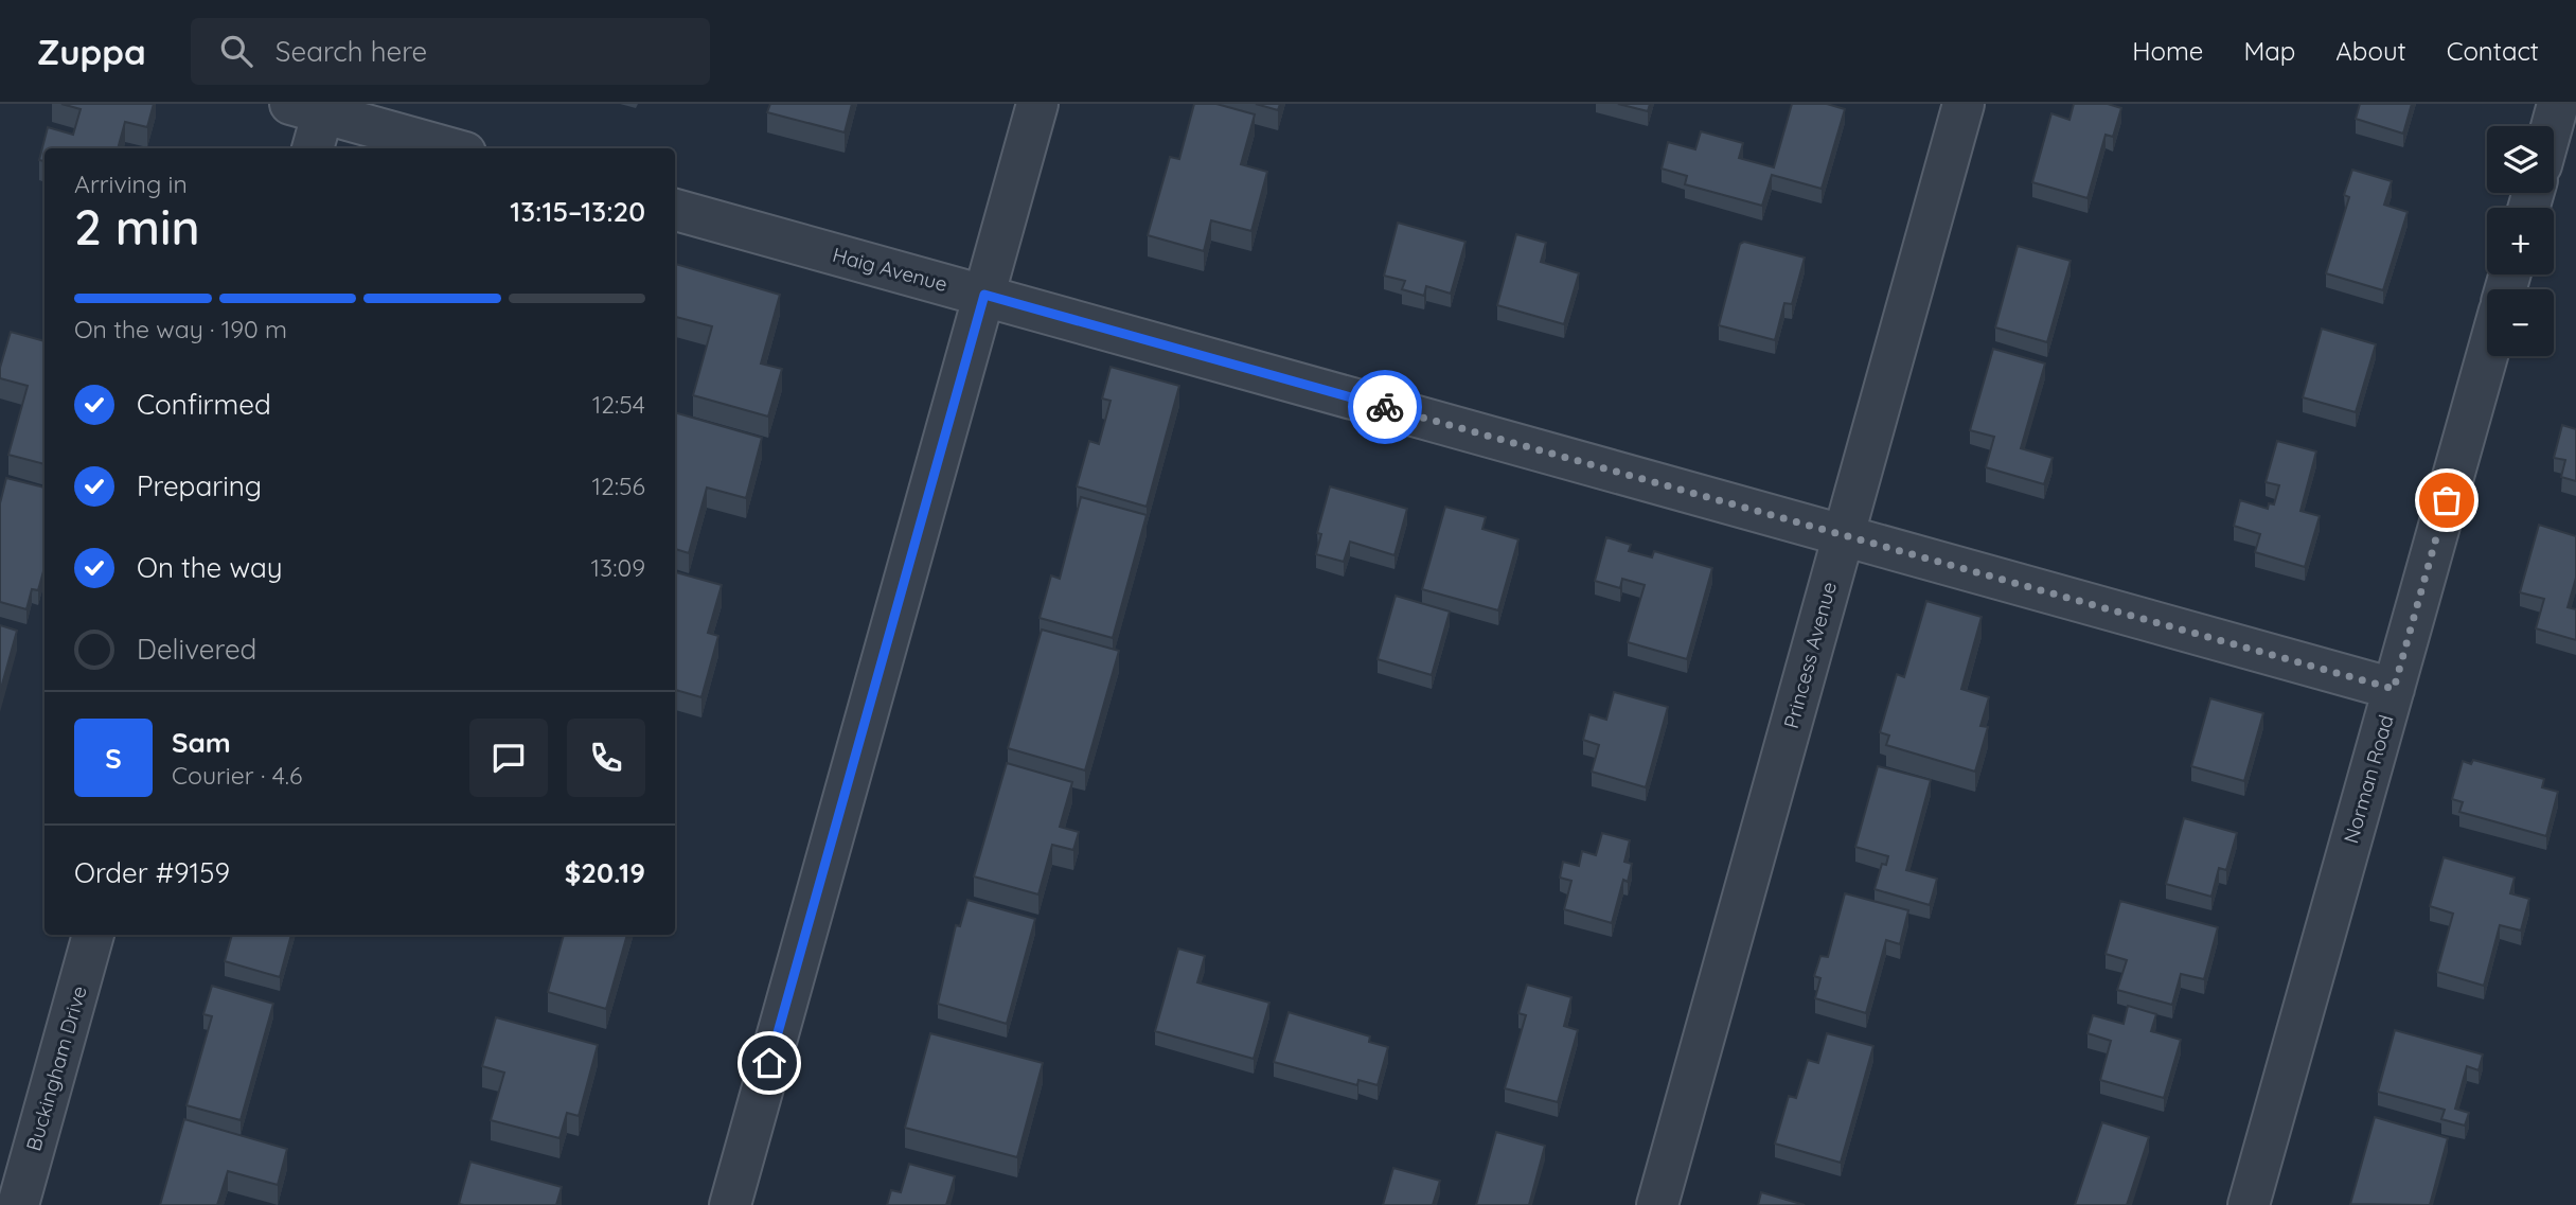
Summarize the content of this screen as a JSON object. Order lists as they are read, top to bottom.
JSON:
{
  "streets": {
    "street": [
      "Haig Avenue",
      "Princess Avenue",
      "Norman Road",
      "Buckingham Drive"
    ]
  },
  "crossings": [
    ["Haig Avenue", "Princess Avenue"],
    ["Haig Avenue", "Norman Road"]
  ],
  "page": {
    "header": "Zuppa",
    "search": "Search here",
    "nav": [
      "Home",
      "Map",
      "About",
      "Contact"
    ],
    "map_buttons": ["+", "−"],
    "heading": ["2 min", "Arriving in", "13:15–13:20"],
    "panel": [
      "Sam",
      "Courier · 4.6",
      "Order #9159",
      "$20.19"
    ],
    "bar": "On the way · 190 m",
    "list": [
      ["Confirmed", "12:54"],
      ["Preparing", "12:56"],
      ["On the way", "13:09"],
      "Delivered"
    ],
    "round": "S"
  }
}
